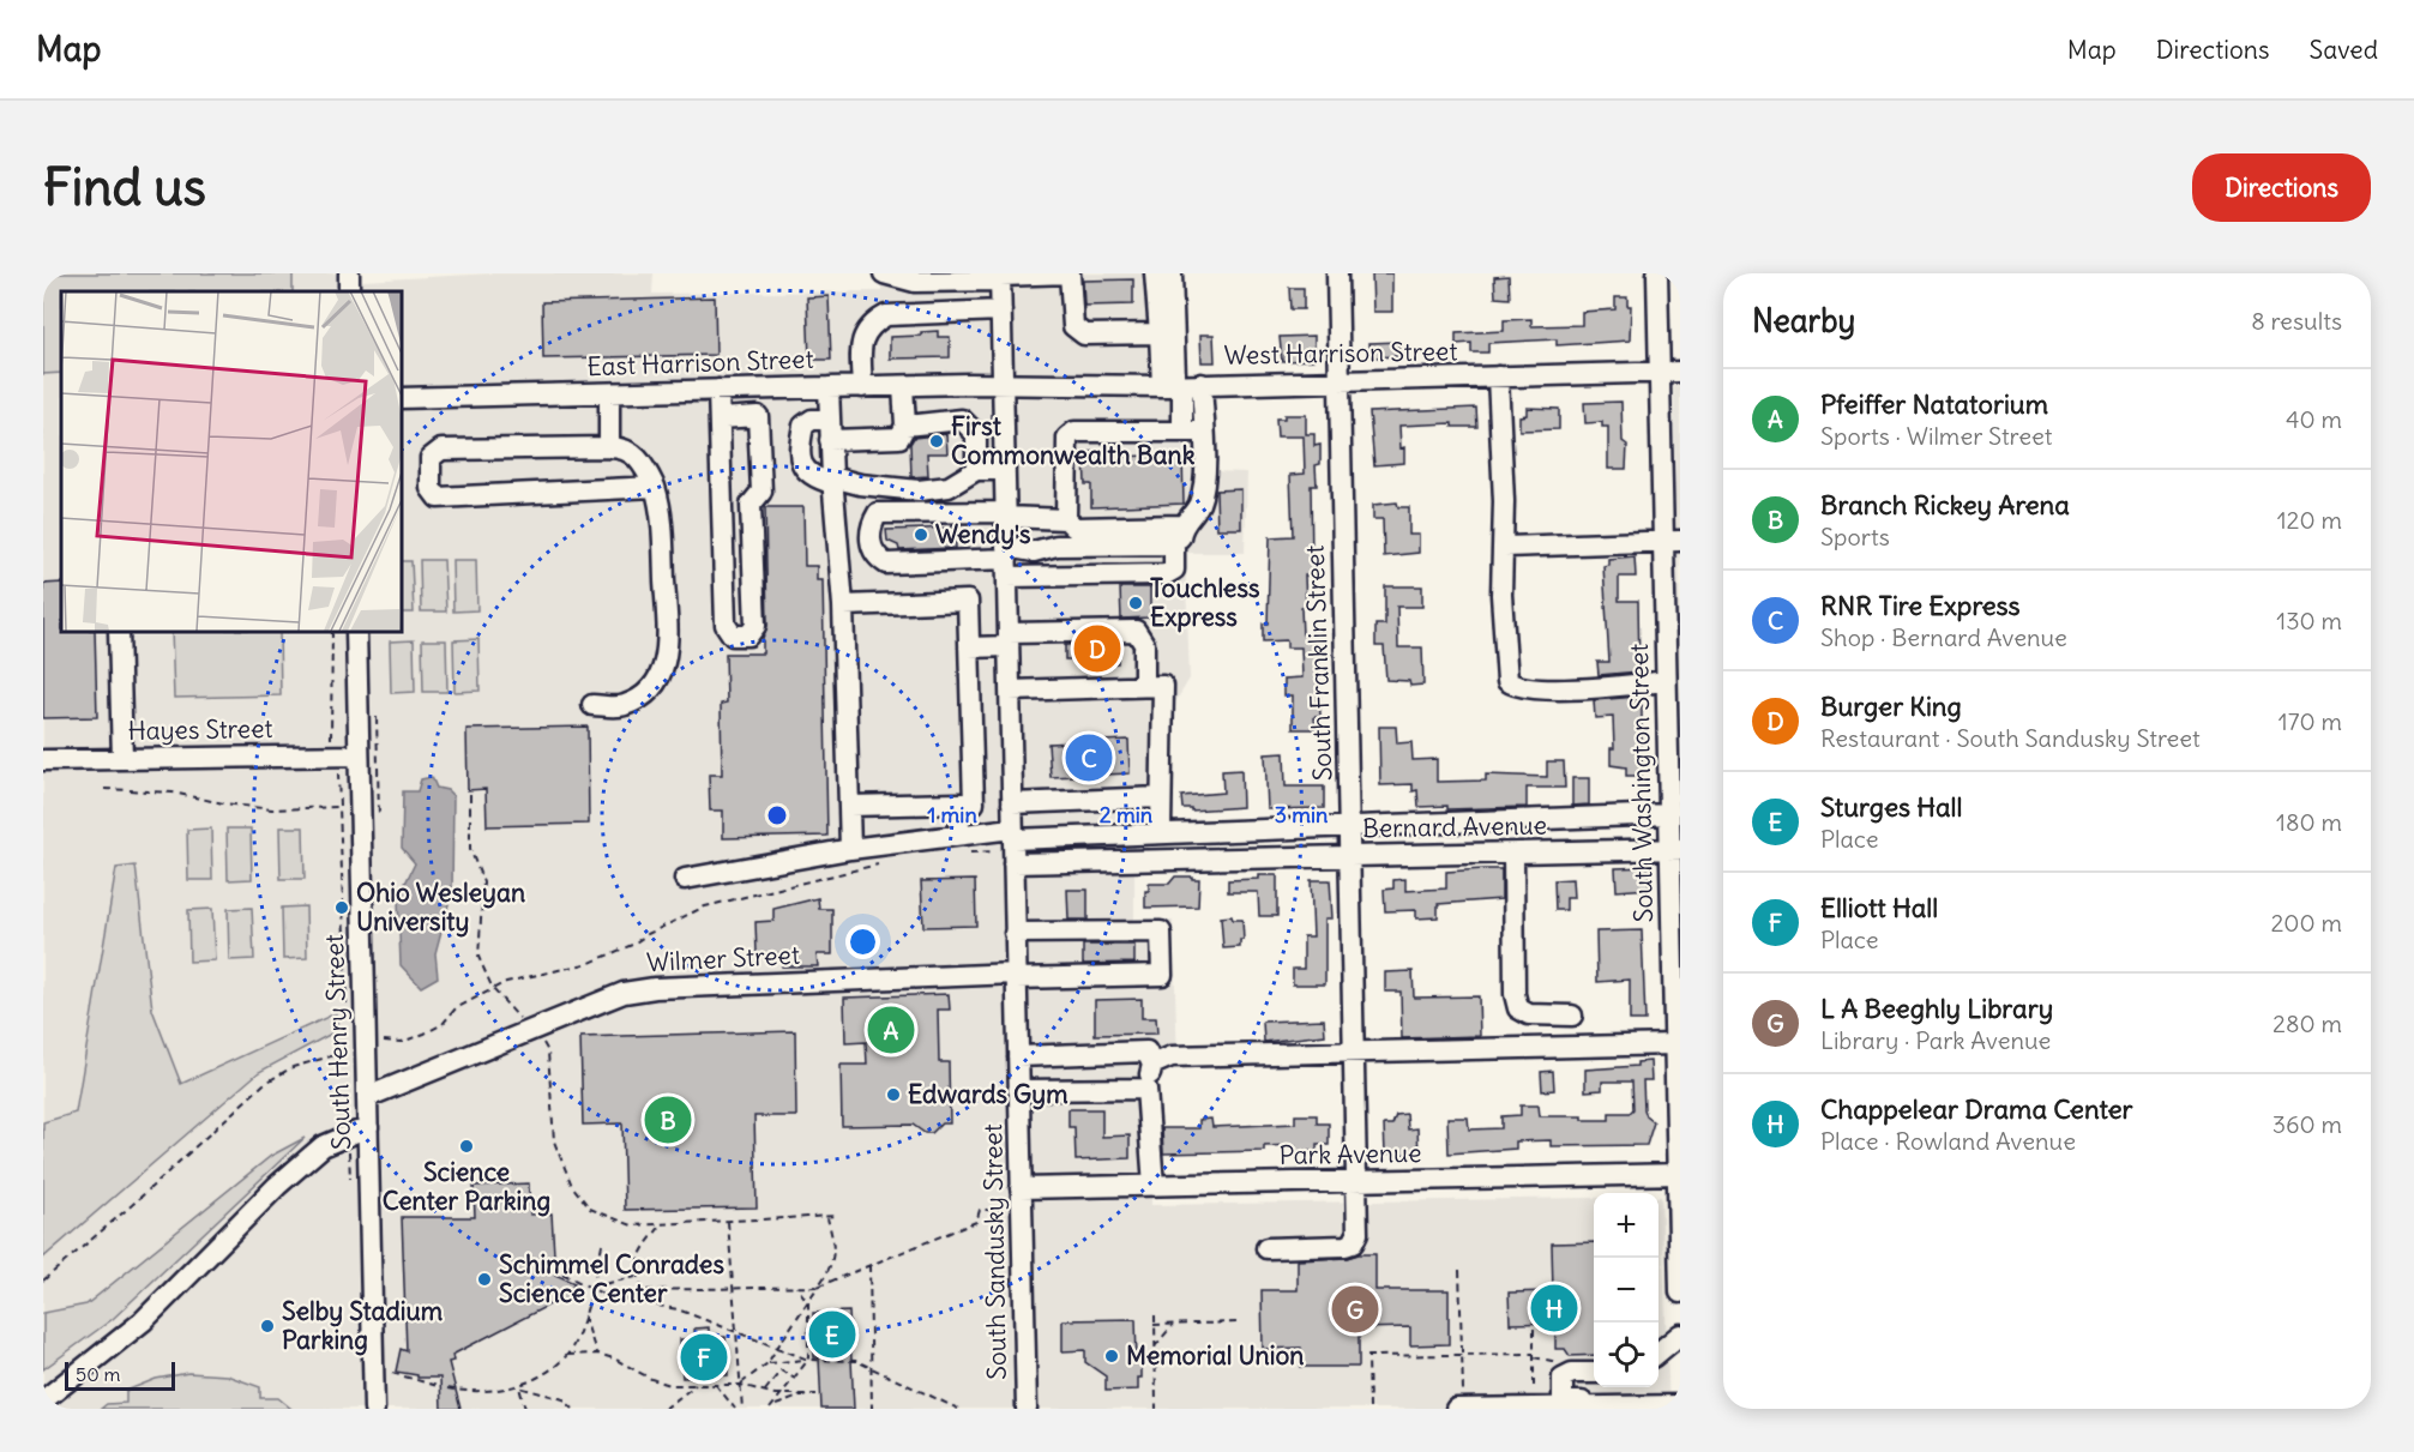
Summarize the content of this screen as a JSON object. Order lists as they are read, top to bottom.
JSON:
{
  "streets": {
    "street": [
      "West Harrison Street",
      "East Harrison Street",
      "South Franklin Street",
      "Hayes Street",
      "South Washington Street",
      "Bernard Avenue",
      "Wilmer Street",
      "South Henry Street",
      "Park Avenue",
      "South Sandusky Street"
    ]
  },
  "crossings": [
    ["West Harrison Street", "East Harrison Street"],
    ["West Harrison Street", "South Franklin Street"],
    ["West Harrison Street", "South Washington Street"],
    ["West Harrison Street", "South Sandusky Street"],
    ["East Harrison Street", "South Sandusky Street"],
    ["South Franklin Street", "Bernard Avenue"],
    ["South Franklin Street", "Park Avenue"],
    ["Hayes Street", "South Henry Street"],
    ["South Washington Street", "Bernard Avenue"],
    ["South Washington Street", "Park Avenue"],
    ["Bernard Avenue", "South Sandusky Street"],
    ["Wilmer Street", "South Henry Street"],
    ["Wilmer Street", "South Sandusky Street"],
    ["Park Avenue", "South Sandusky Street"]
  ],
  "places": [
    "First Commonwealth Bank",
    "Wendy's",
    "Touchless Express",
    "Ohio Wesleyan University",
    "Edwards Gym",
    "Science Center Parking",
    "Schimmel Conrades Science Center",
    "Selby Stadium Parking",
    "Memorial Union"
  ],
  "scale_bar": "50 m",
  "page": {
    "header": "Map",
    "nav": ["Map", "Directions", "Saved"],
    "buttons": "Directions",
    "title": "Find us",
    "heading": ["Nearby", "8 results"],
    "list": [
      {
        "mark": "A",
        "name": "Pfeiffer Natatorium",
        "note": "Sports · Wilmer Street",
        "value": "40 m"
      },
      {
        "mark": "B",
        "name": "Branch Rickey Arena",
        "note": "Sports",
        "value": "120 m"
      },
      {
        "mark": "C",
        "name": "RNR Tire Express",
        "note": "Shop · Bernard Avenue",
        "value": "130 m"
      },
      {
        "mark": "D",
        "name": "Burger King",
        "note": "Restaurant · South Sandusky Street",
        "value": "170 m"
      },
      {
        "mark": "E",
        "name": "Sturges Hall",
        "note": "Place",
        "value": "180 m"
      },
      {
        "mark": "F",
        "name": "Elliott Hall",
        "note": "Place",
        "value": "200 m"
      },
      {
        "mark": "G",
        "name": "L A Beeghly Library",
        "note": "Library · Park Avenue",
        "value": "280 m"
      },
      {
        "mark": "H",
        "name": "Chappelear Drama Center",
        "note": "Place · Rowland Avenue",
        "value": "360 m"
      }
    ],
    "pins": [
      "D",
      "C",
      "A",
      "B",
      "H",
      "G",
      "E",
      "F"
    ],
    "map_buttons": ["+", "−"],
    "scale": "50 m"
  },
  "rings": ["1 min", "2 min", "3 min"]
}
